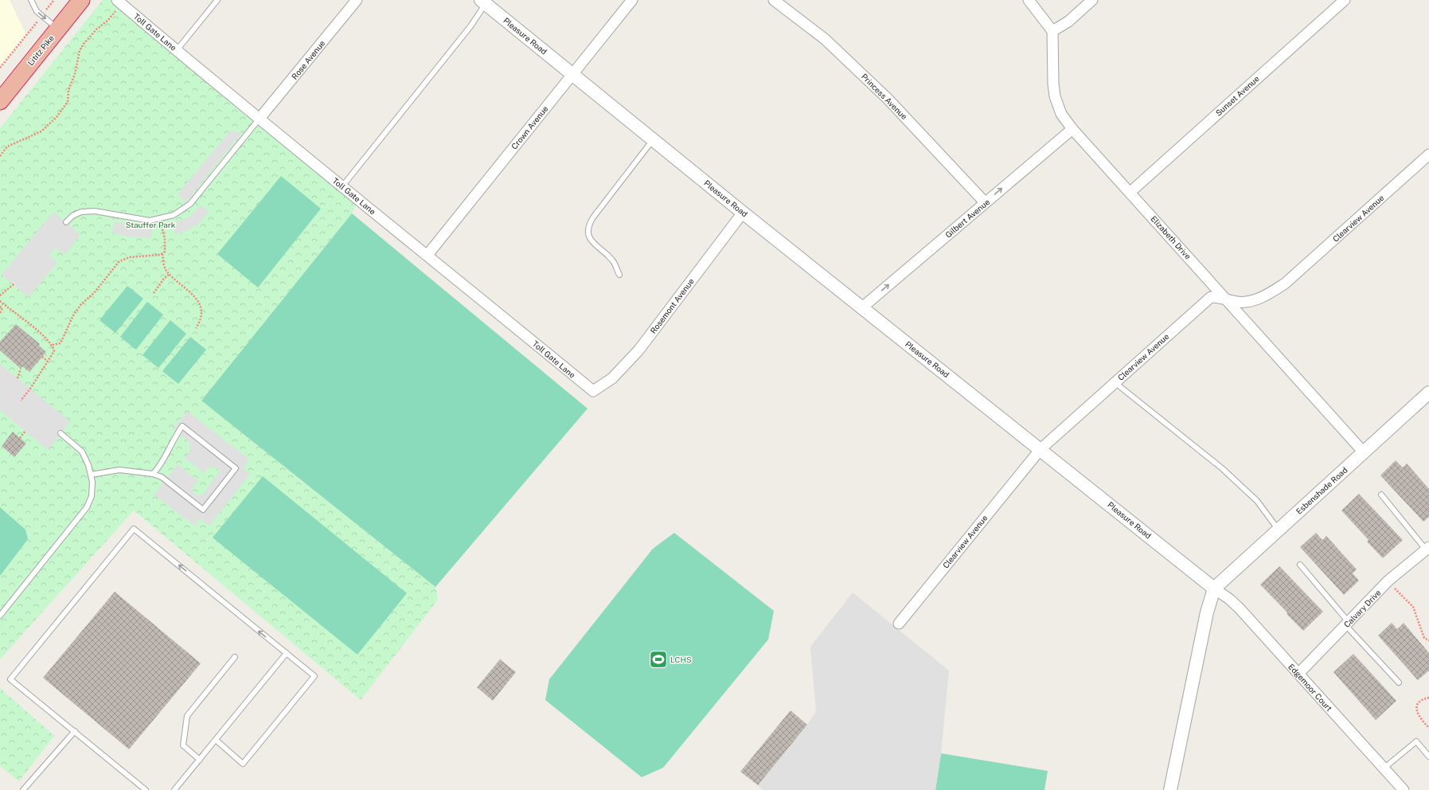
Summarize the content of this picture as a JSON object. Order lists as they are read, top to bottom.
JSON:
{
  "streets": {
    "highway": ["Lititz Pike"],
    "street": [
      "Toll Gate Lane",
      "Pleasure Road",
      "Rose Avenue",
      "Sunset Avenue",
      "Princess Avenue",
      "Crown Avenue",
      "Gilbert Avenue",
      "Clearview Avenue",
      "Elizabeth Drive",
      "Rosemont Avenue",
      "Esbenshade Road",
      "Calvary Drive",
      "Edgemoor Court"
    ]
  },
  "crossings": [
    ["Toll Gate Lane", "Rose Avenue"],
    ["Toll Gate Lane", "Crown Avenue"],
    ["Toll Gate Lane", "Rosemont Avenue"],
    ["Pleasure Road", "Crown Avenue"],
    ["Pleasure Road", "Gilbert Avenue"],
    ["Pleasure Road", "Clearview Avenue"],
    ["Pleasure Road", "Rosemont Avenue"],
    ["Pleasure Road", "Esbenshade Road"],
    ["Pleasure Road", "Edgemoor Court"],
    ["Sunset Avenue", "Elizabeth Drive"],
    ["Princess Avenue", "Gilbert Avenue"],
    ["Gilbert Avenue", "Elizabeth Drive"],
    ["Clearview Avenue", "Elizabeth Drive"],
    ["Elizabeth Drive", "Esbenshade Road"],
    ["Esbenshade Road", "Edgemoor Court"],
    ["Calvary Drive", "Edgemoor Court"]
  ],
  "one_way": ["Gilbert Avenue"],
  "parks": ["Stauffer Park"],
  "places": {
    "sports": ["LCHS"]
  }
}
